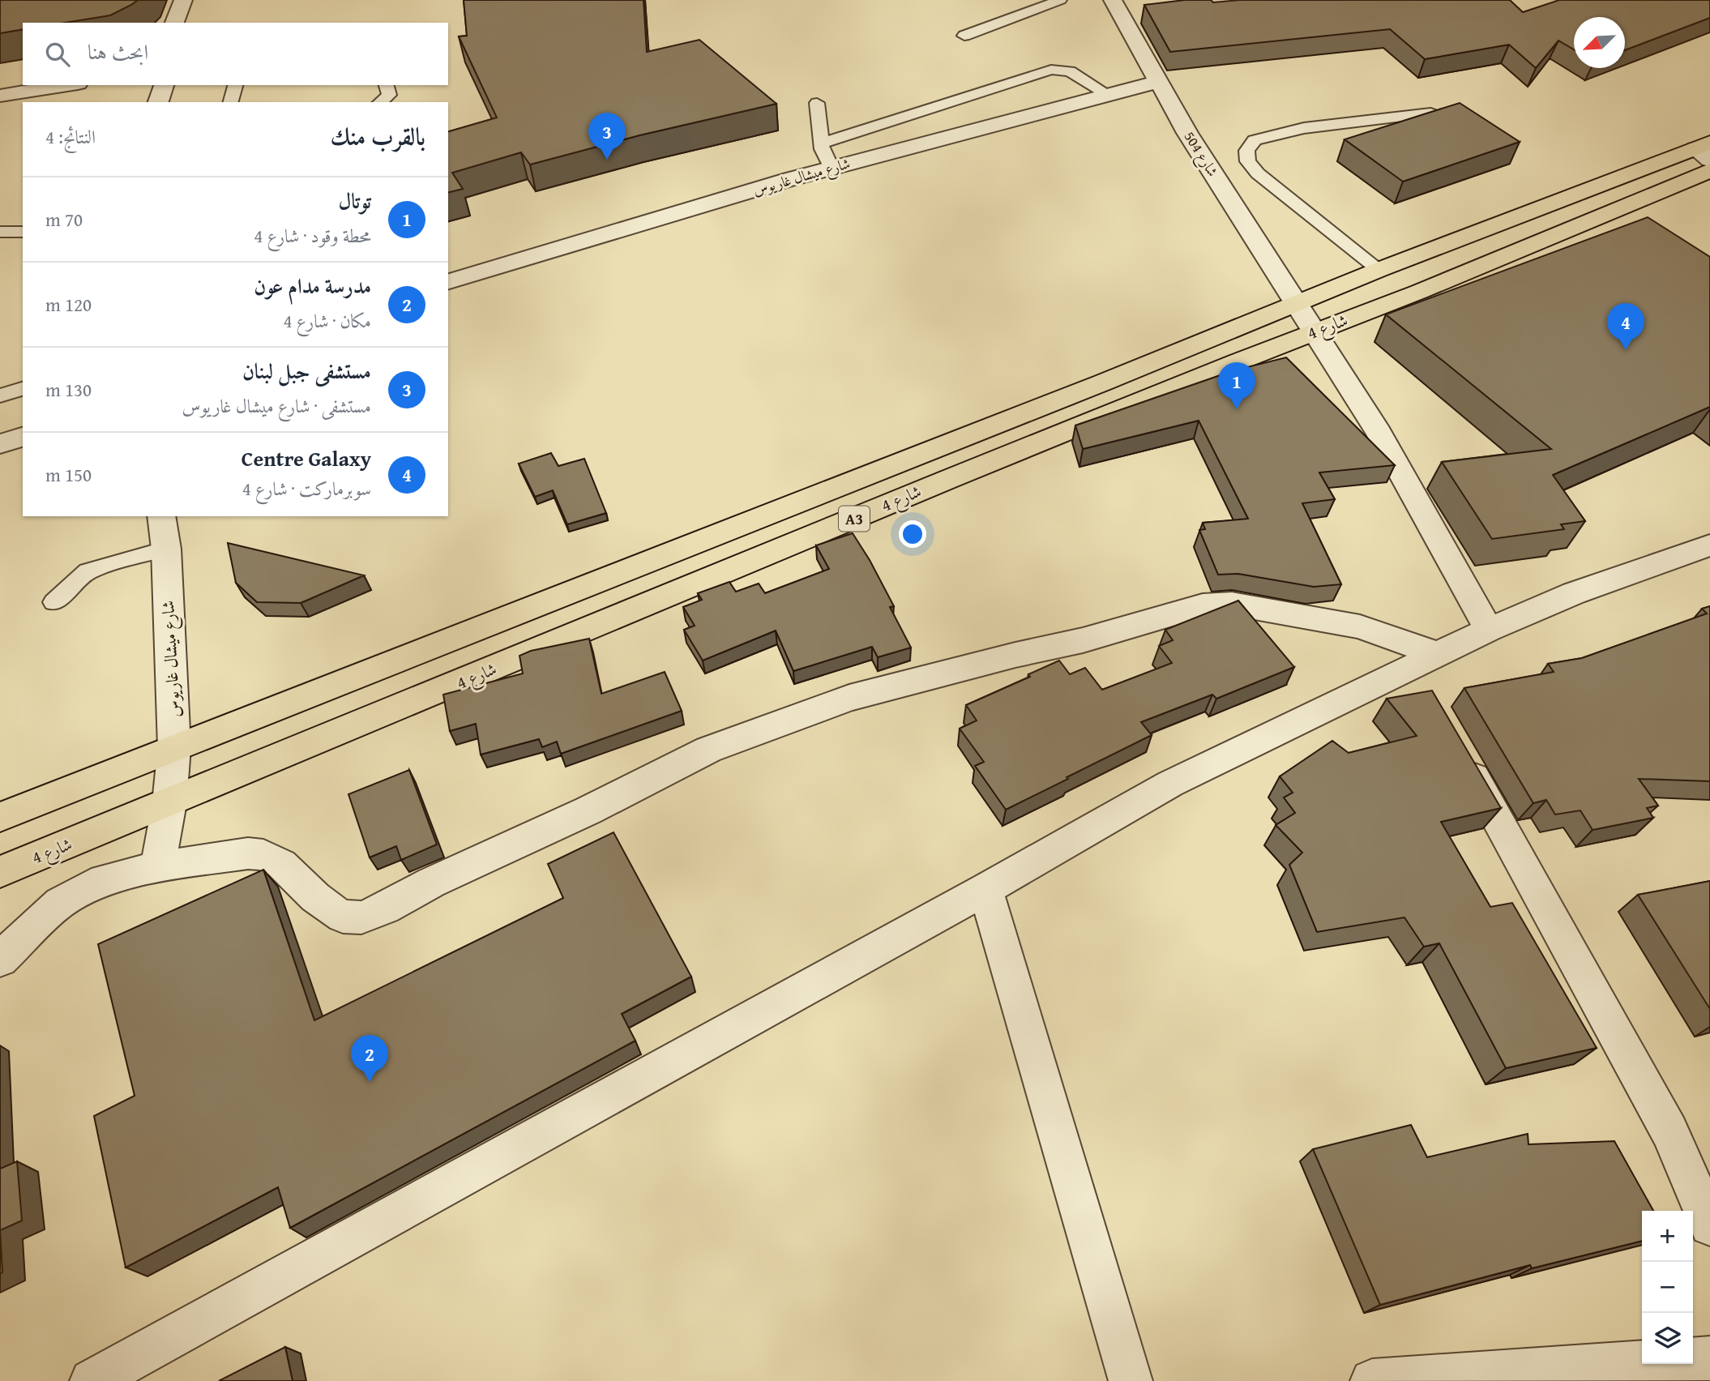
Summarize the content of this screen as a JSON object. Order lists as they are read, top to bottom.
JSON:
{
  "streets": {
    "highway": ["شارع 4", "A3"],
    "street": ["شارع 504", "شارع ميشال غاريوس"]
  },
  "crossings": [
    ["شارع 504", "شارع ميشال غاريوس"],
    ["شارع 504", "شارع 4"],
    ["شارع ميشال غاريوس", "شارع 4"]
  ],
  "north": "bottom left",
  "page": {
    "search": "ابحث هنا",
    "heading": ["بالقرب منك", "النتائج: 4"],
    "pins": [
      "3",
      "4",
      "1",
      "2"
    ],
    "list": [
      {
        "mark": "1",
        "name": "توتال",
        "note": "محطة وقود · شارع 4",
        "value": "70 m"
      },
      {
        "mark": "2",
        "name": "مدرسة مدام عون",
        "note": "مكان · شارع 4",
        "value": "120 m"
      },
      {
        "mark": "3",
        "name": "مستشفى جبل لبنان",
        "note": "مستشفى · شارع ميشال غاريوس",
        "value": "130 m"
      },
      {
        "mark": "4",
        "name": "Centre Galaxy",
        "note": "سوبرماركت · شارع 4",
        "value": "150 m"
      }
    ],
    "map_buttons": ["+", "−"]
  }
}
